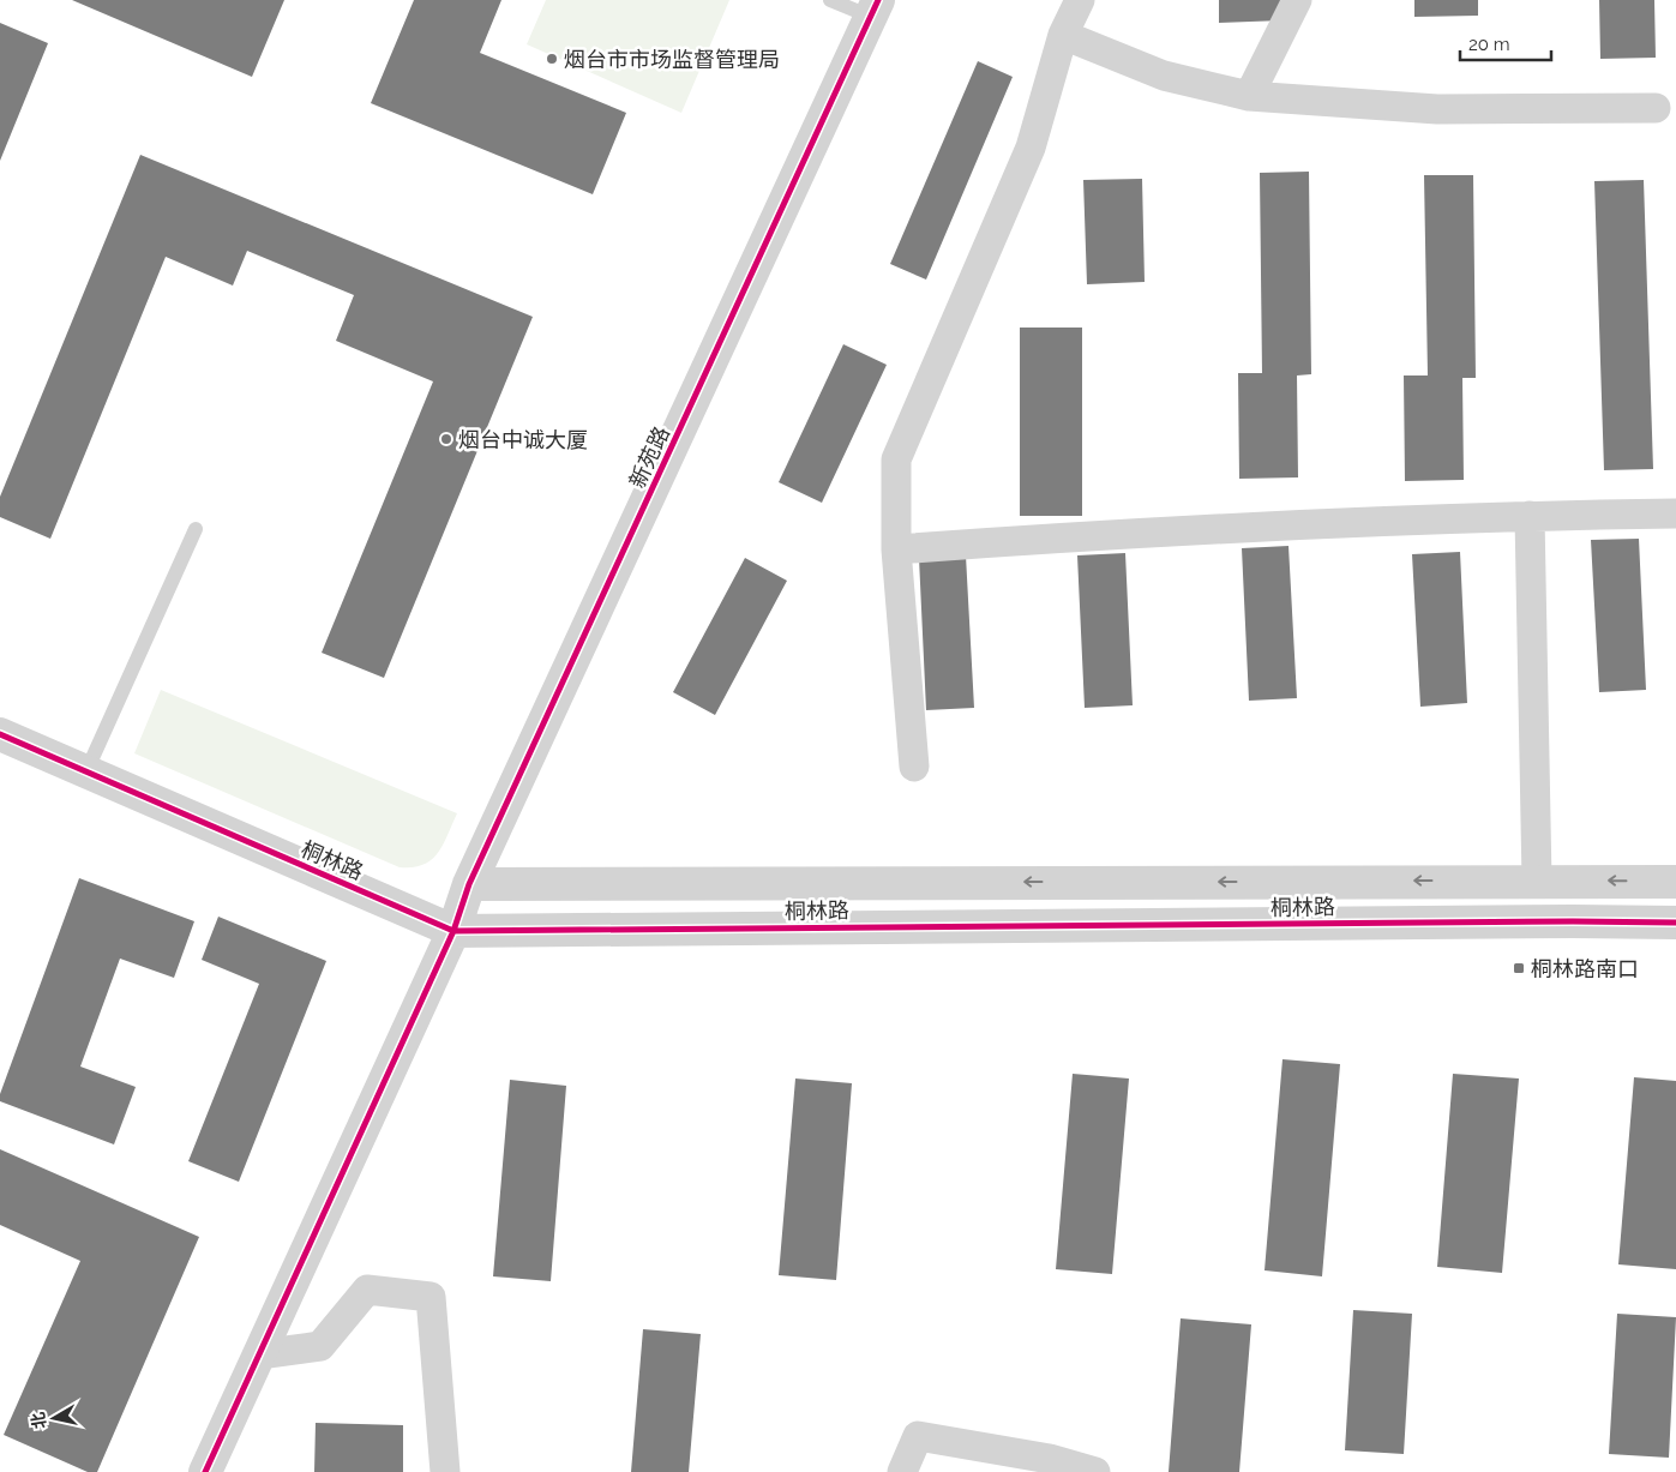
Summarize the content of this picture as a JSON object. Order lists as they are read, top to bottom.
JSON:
{
  "streets": {
    "street": ["新苑路", "桐林路"]
  },
  "crossings": [
    ["新苑路", "桐林路"]
  ],
  "places": {
    "other": ["烟台市市场监督管理局", "烟台中诚大厦"],
    "transit": ["桐林路南口"]
  },
  "scale_bar": "20 m",
  "north": "left"
}
